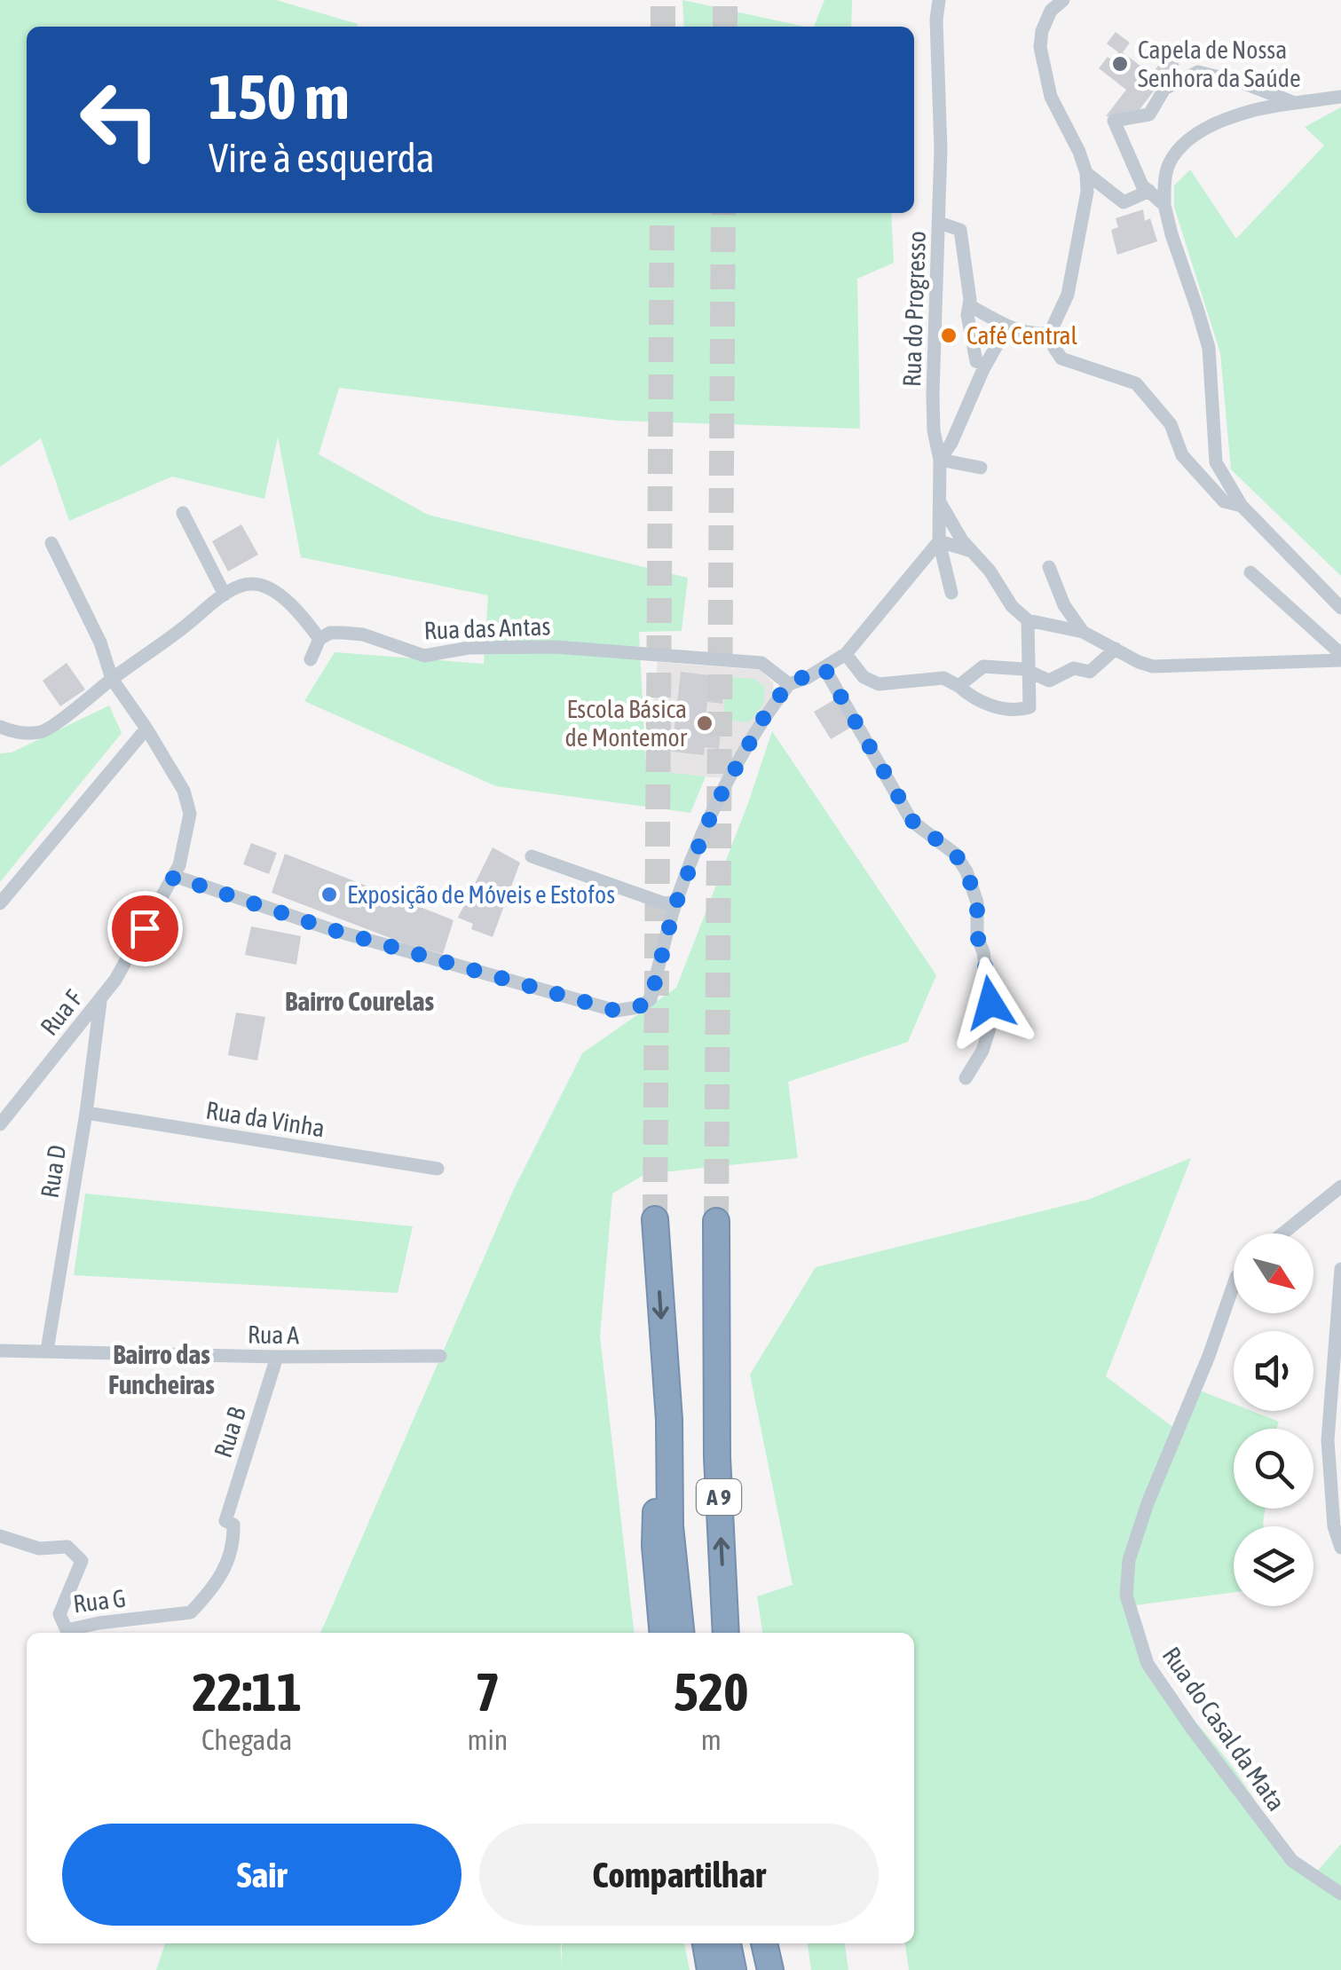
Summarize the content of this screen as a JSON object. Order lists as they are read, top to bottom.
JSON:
{
  "streets": {
    "highway": ["A 9"],
    "street": [
      "Rua do Progresso",
      "Rua das Antas",
      "Rua F",
      "Rua da Vinha",
      "Rua D",
      "Rua A",
      "Rua B",
      "Rua G",
      "Rua do Casal da Mata"
    ]
  },
  "crossings": [
    ["Rua F", "Rua D"],
    ["Rua da Vinha", "Rua D"],
    ["Rua D", "Rua A"],
    ["Rua A", "Rua B"],
    ["Rua B", "Rua G"]
  ],
  "districts": ["Bairro Courelas", "Bairro das Funcheiras"],
  "places": [
    "Capela de Nossa Senhora da Saúde",
    "Café Central",
    "Escola Básica de Montemor",
    "Exposição de Móveis e Estofos"
  ],
  "north": "bottom right",
  "page": {
    "turn": ["150 m", "Vire à esquerda"],
    "eta": [
      "22:11",
      "Chegada",
      "7",
      "min",
      "520",
      "m"
    ],
    "buttons": ["Sair", "Compartilhar"]
  }
}
